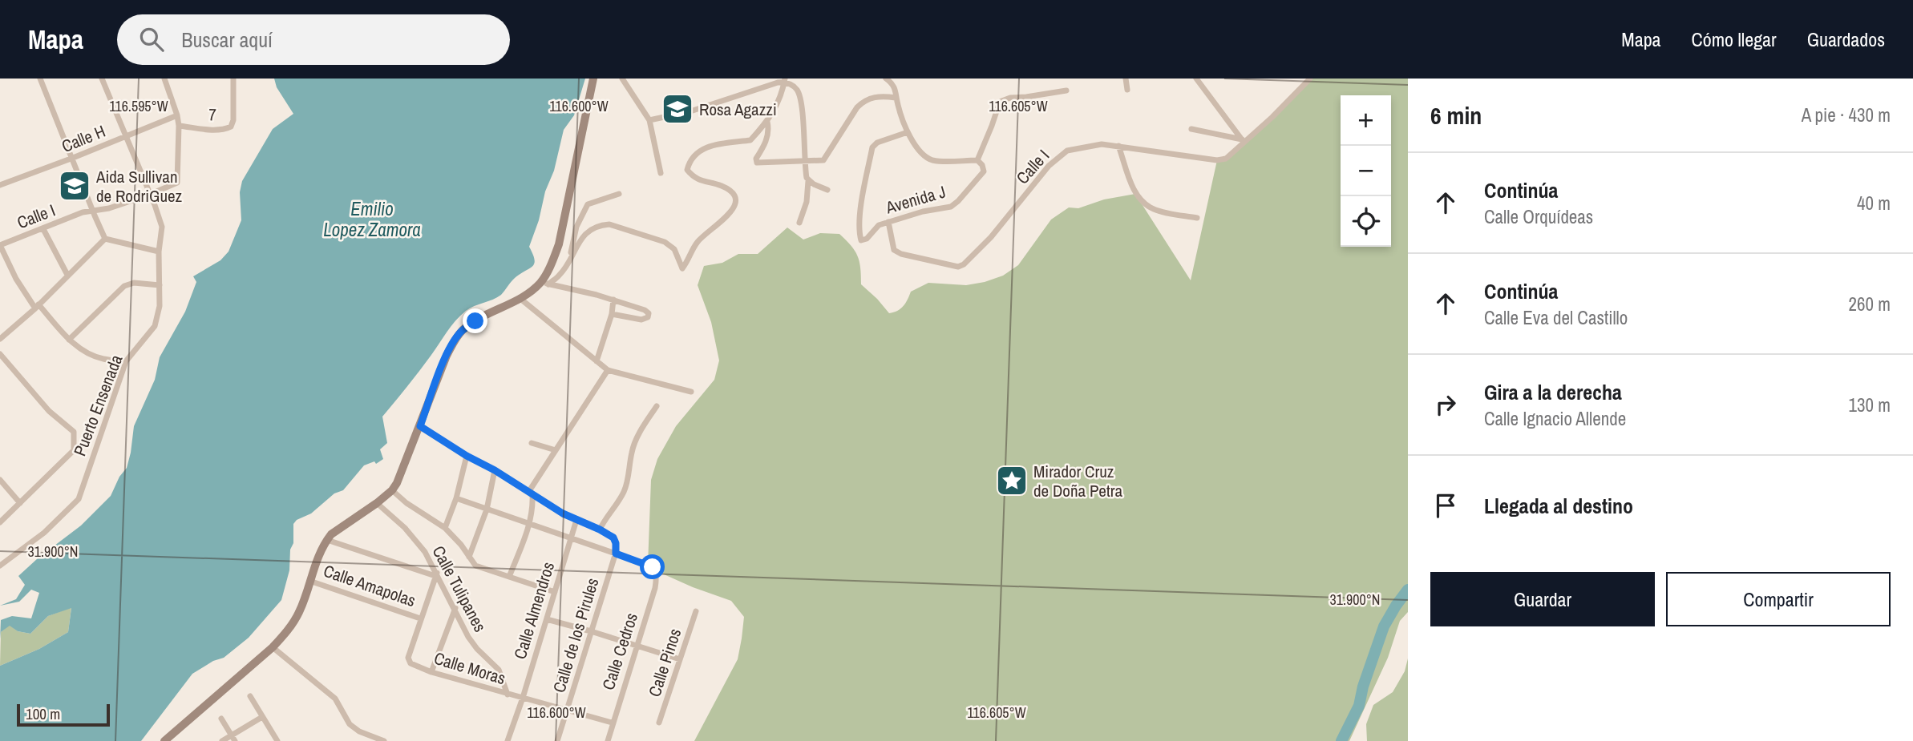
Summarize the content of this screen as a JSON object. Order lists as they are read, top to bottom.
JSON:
{
  "streets": {
    "street": [
      "7",
      "Calle H",
      "Calle I",
      "Avenida J",
      "Puerto Ensenada",
      "Calle Amapolas",
      "Calle Tulipanes",
      "Calle Almendros",
      "Calle de los Pirules",
      "Calle Cedros",
      "Calle Pinos",
      "Calle Moras"
    ]
  },
  "crossings": [
    ["7", "Calle I"],
    ["Calle H", "Puerto Ensenada"],
    ["Calle I", "Avenida J"],
    ["Calle I", "Puerto Ensenada"],
    ["Calle Amapolas", "Calle Moras"],
    ["Calle Tulipanes", "Calle Moras"],
    ["Calle Almendros", "Calle Moras"],
    ["Calle de los Pirules", "Calle Cedros"],
    ["Calle de los Pirules", "Calle Moras"],
    ["Calle Cedros", "Calle Moras"]
  ],
  "water": ["Emilio Lopez Zamora"],
  "places": {
    "school or university": ["Rosa Agazzi", "Aida Sullivan de RodriGuez"],
    "place": ["Mirador Cruz de Doña Petra"]
  },
  "scale_bar": "100 m",
  "page": {
    "header": "Mapa",
    "search": "Buscar aquí",
    "nav": ["Mapa", "Cómo llegar", "Guardados"],
    "heading": ["6 min", "A pie · 430 m"],
    "map_buttons": ["+", "−"],
    "list": [
      ["Continúa", "Calle Orquídeas", "40 m"],
      ["Continúa", "Calle Eva del Castillo", "260 m"],
      ["Gira a la derecha", "Calle Ignacio Allende", "130 m"],
      "Llegada al destino"
    ],
    "buttons": ["Guardar", "Compartir"],
    "scale": "100 m"
  },
  "coordinates": [
    "116.595°W",
    "116.600°W",
    "116.605°W",
    "31.900°N"
  ]
}
